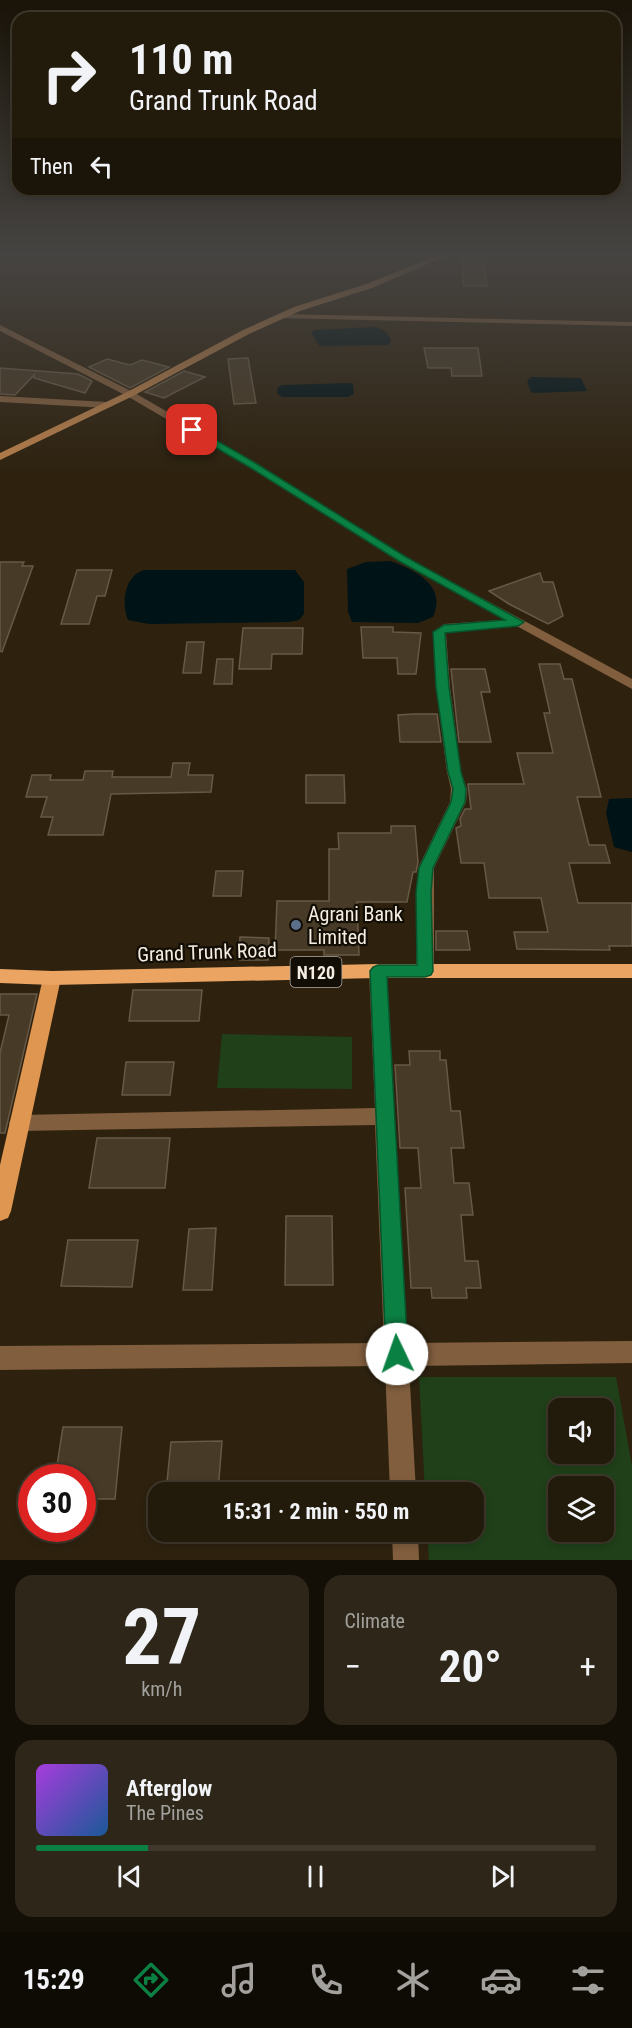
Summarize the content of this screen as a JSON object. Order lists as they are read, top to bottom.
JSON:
{
  "streets": {
    "highway": ["Grand Trunk Road", "N120"]
  },
  "places": ["Agrani Bank Limited"],
  "page": {
    "turn": ["110 m", "Grand Trunk Road"],
    "then": "Then",
    "limit": "30",
    "trip": "15:31 · 2 min · 550 m",
    "tile": [
      ["27", "km/h"],
      "Climate"
    ],
    "heat": ["−", "20°", "+"],
    "song": ["Afterglow", "The Pines"],
    "tabs": "15:29"
  }
}
